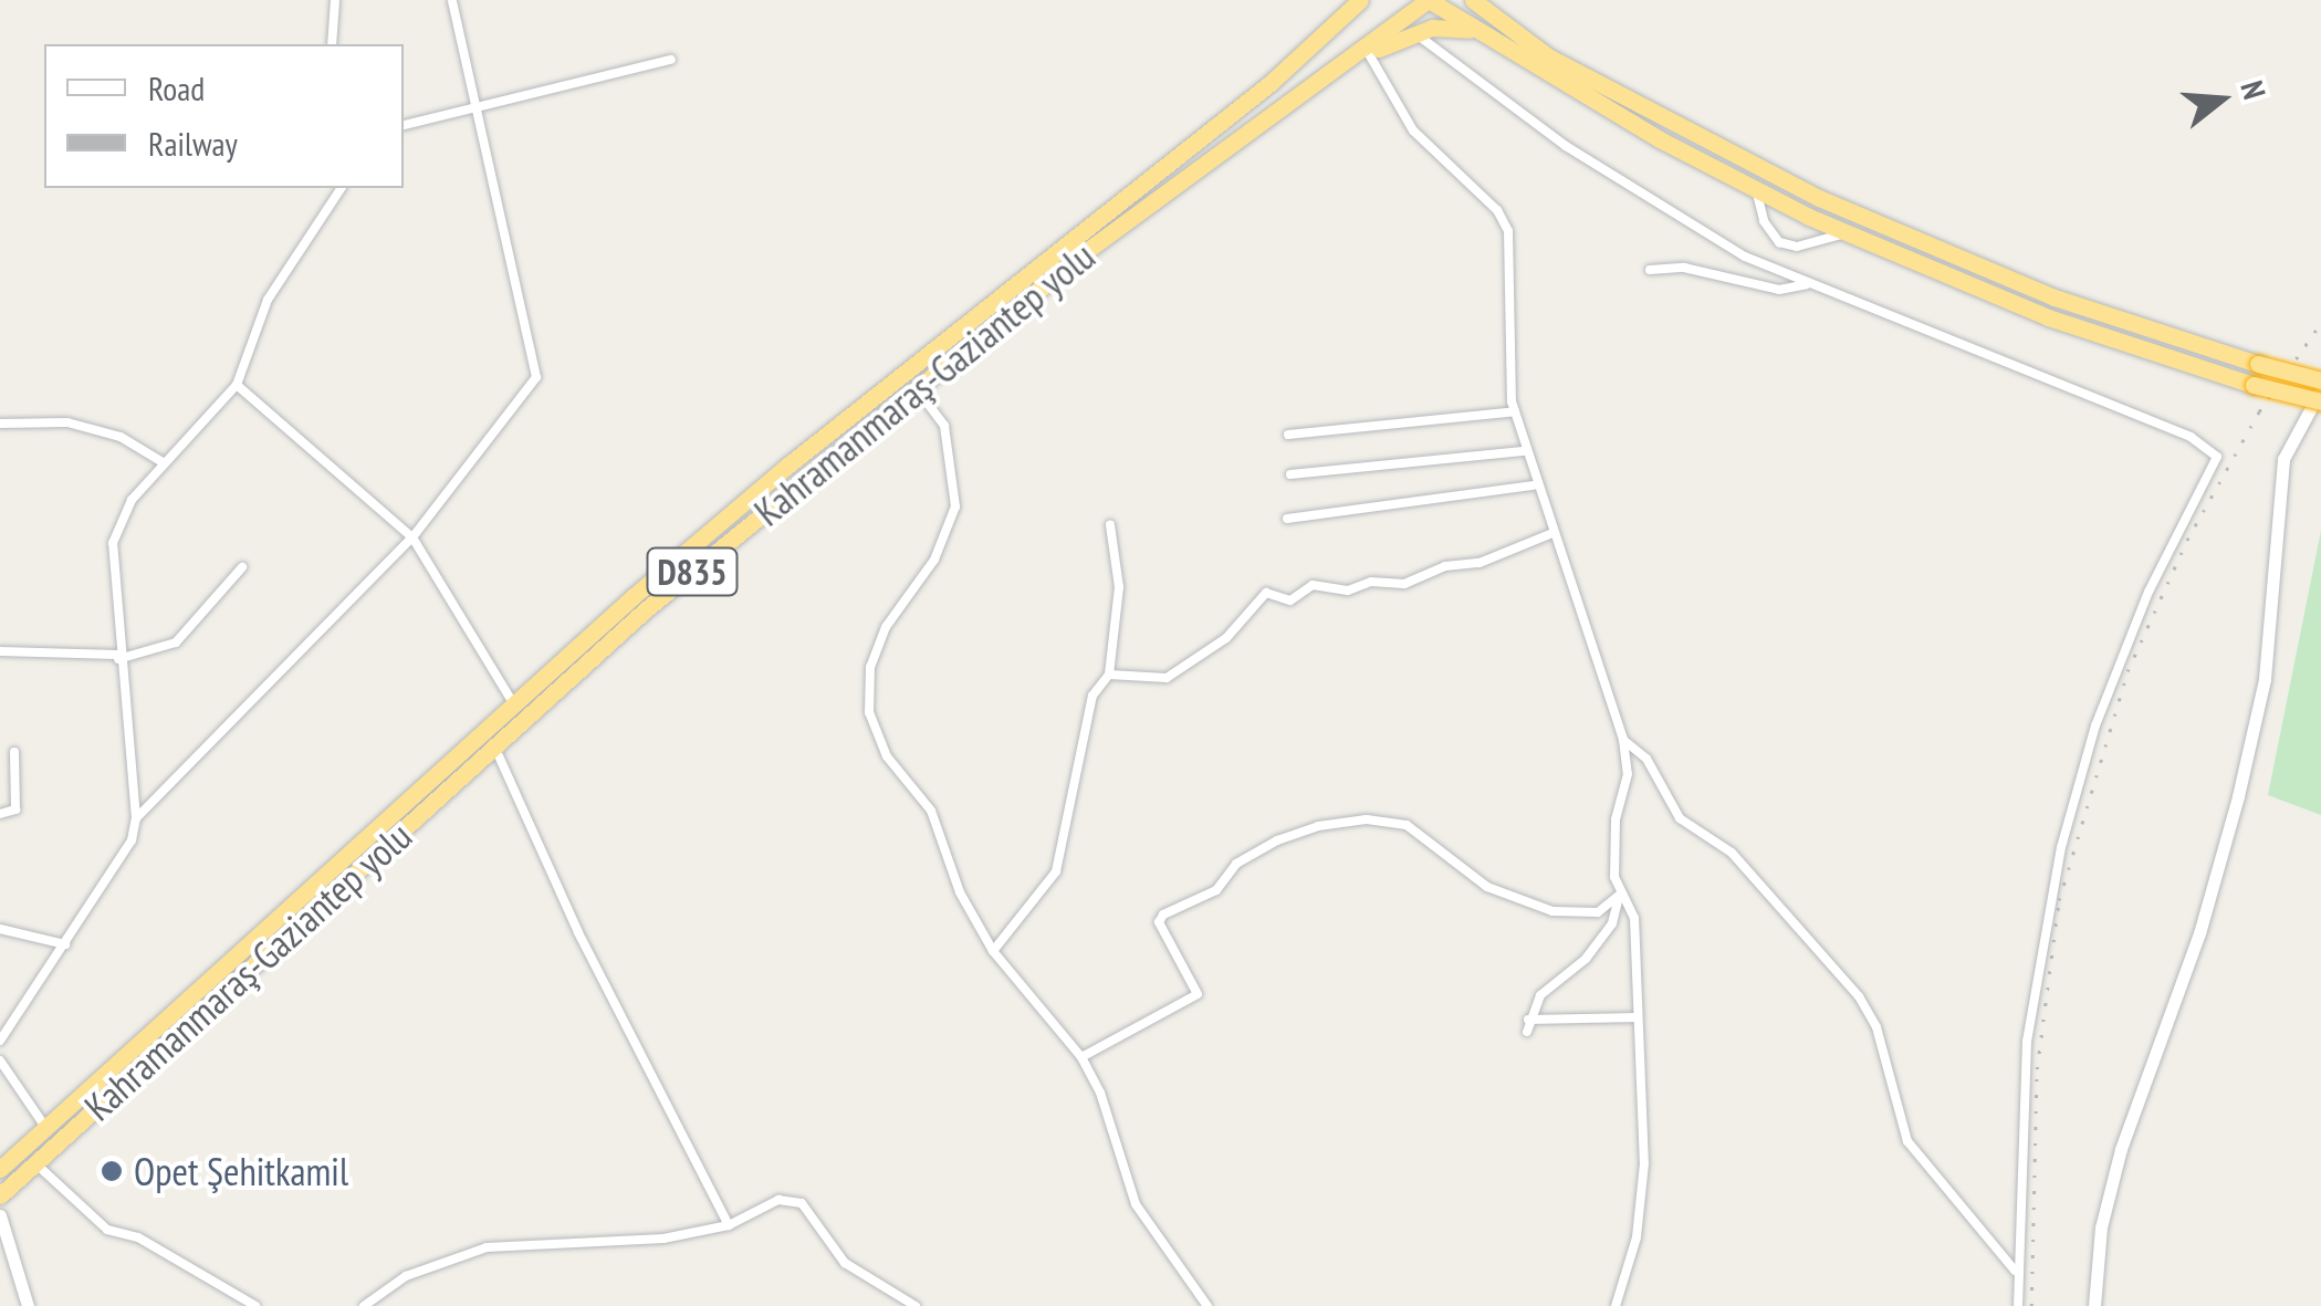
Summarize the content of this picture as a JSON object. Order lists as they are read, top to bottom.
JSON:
{
  "streets": {
    "highway": ["Kahramanmaraş-Gaziantep yolu", "D835"]
  },
  "places": ["Opet Şehitkamil"],
  "legend": ["Road", "Railway"],
  "north": "right"
}
